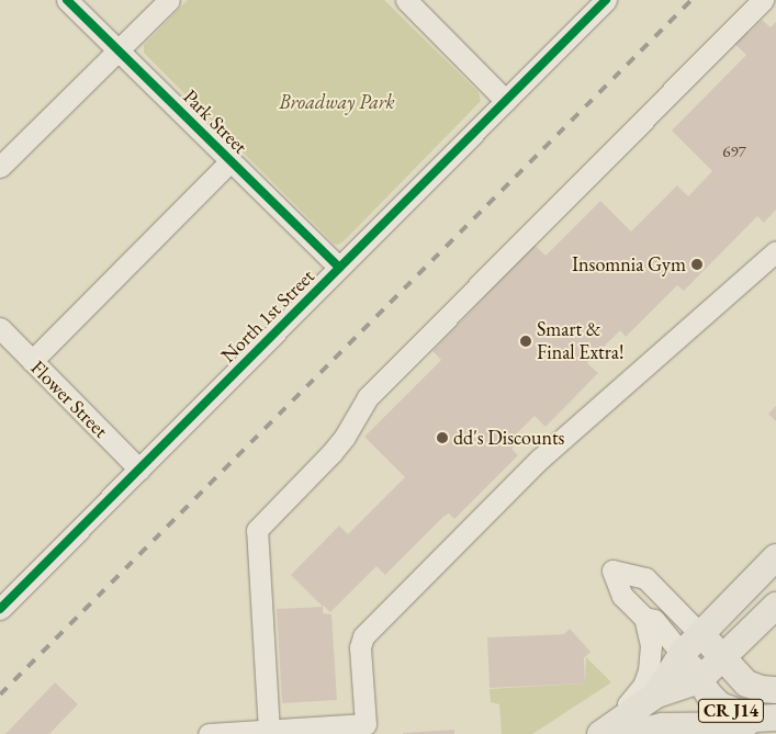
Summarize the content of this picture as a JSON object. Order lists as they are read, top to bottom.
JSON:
{
  "streets": {
    "main road": ["CR J14"],
    "street": ["Park Street", "North 1st Street", "Flower Street"]
  },
  "crossings": [
    ["Park Street", "North 1st Street"],
    ["North 1st Street", "Flower Street"]
  ],
  "parks": ["Broadway Park"],
  "places": ["Insomnia Gym", "Smart & Final Extra!", "dd's Discounts"],
  "house_numbers": ["697"]
}
